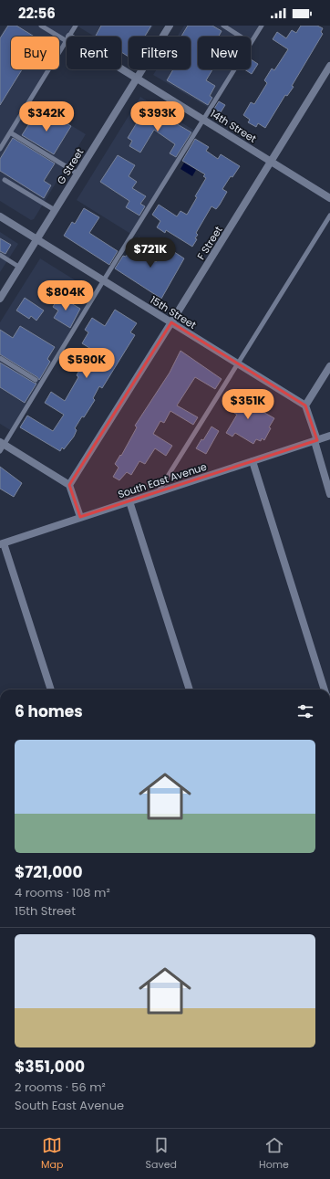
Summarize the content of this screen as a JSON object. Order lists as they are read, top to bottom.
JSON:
{
  "streets": {
    "street": [
      "14th Street",
      "G Street",
      "F Street",
      "15th Street",
      "South East Avenue"
    ]
  },
  "crossings": [
    ["14th Street", "G Street"],
    ["14th Street", "F Street"],
    ["G Street", "15th Street"],
    ["F Street", "15th Street"]
  ],
  "page": {
    "status": "22:56",
    "chip": [
      "Buy",
      "Rent",
      "Filters",
      "New"
    ],
    "price": [
      "$342K",
      "$393K",
      "$721K",
      "$804K",
      "$590K",
      "$351K"
    ],
    "heading": "6 homes",
    "list": [
      {
        "name": "$721,000",
        "note": "4 rooms · 108 m² · 15th Street"
      },
      {
        "name": "$351,000",
        "note": "2 rooms · 56 m² · South East Avenue"
      }
    ],
    "tabs": ["Map", "Saved", "Home"]
  }
}
